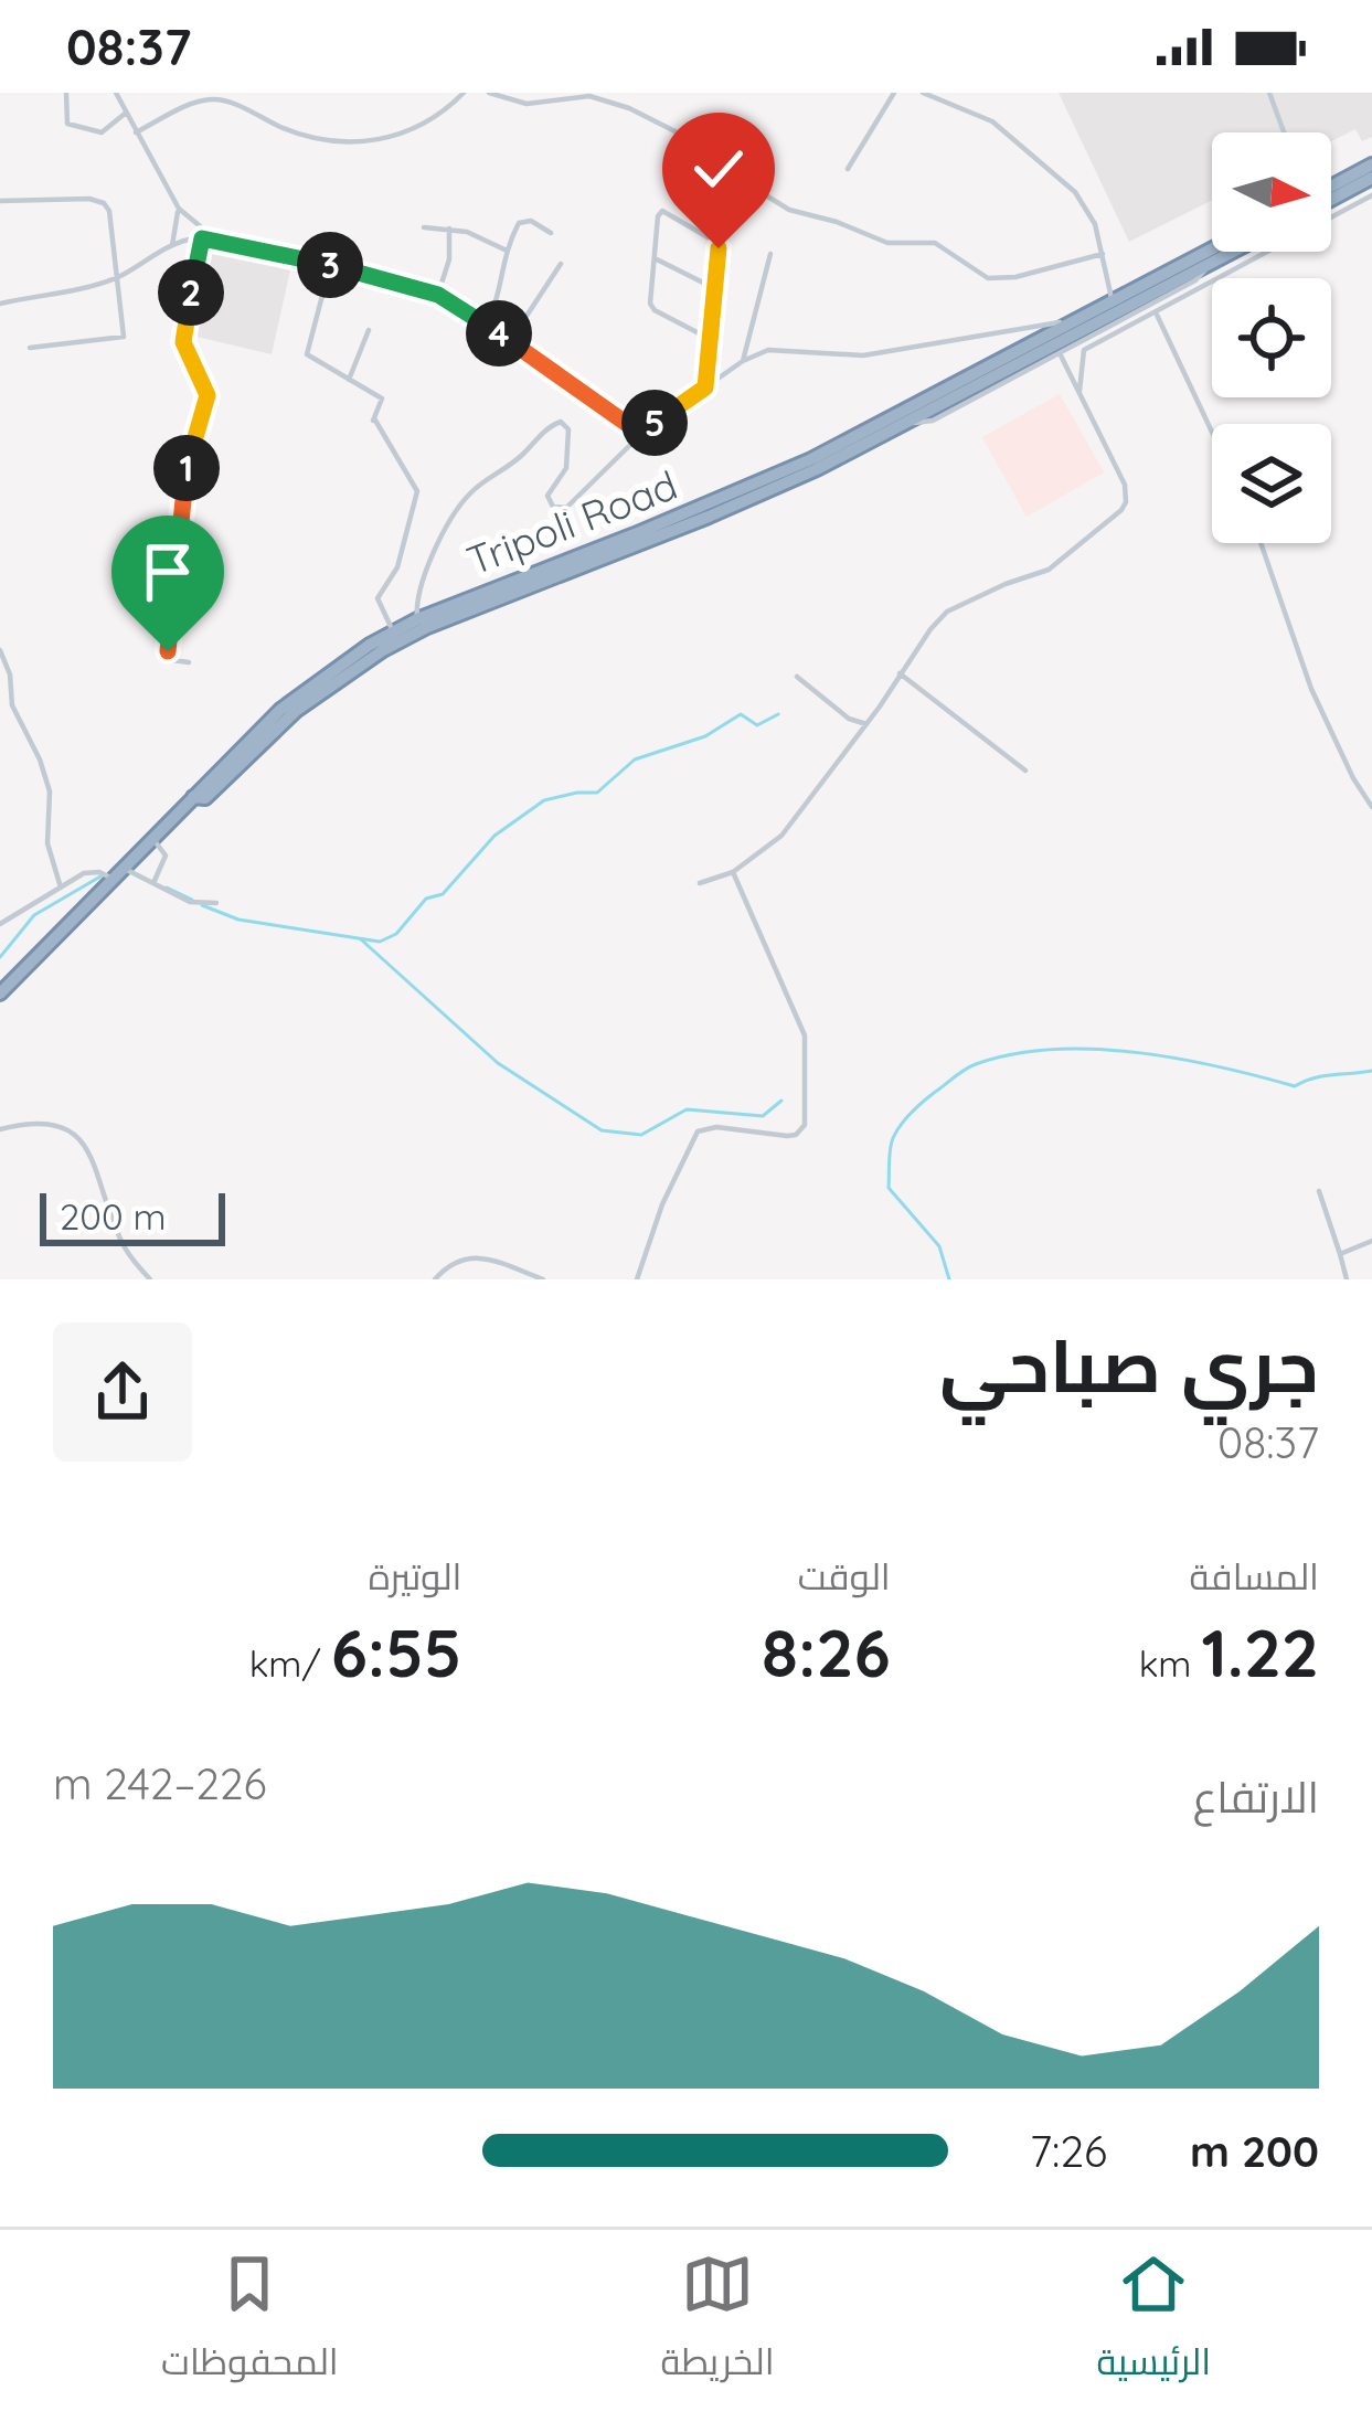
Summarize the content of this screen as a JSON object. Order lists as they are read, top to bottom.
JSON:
{
  "streets": {
    "highway": ["Tripoli Road"]
  },
  "scale_bar": "200 m",
  "north": "right",
  "page": {
    "status": "08:37",
    "pins": [
      "3",
      "2",
      "4",
      "5",
      "1"
    ],
    "scale": "200 m",
    "heading": ["جري صباحي", "08:37"],
    "stats": [
      ["المسافة", "1.22 km"],
      ["الوقت", "8:26"],
      ["الوتيرة", "6:55 /km"]
    ],
    "chart": ["الارتفاع", "226–242 m"],
    "list": [
      {
        "name": "200 m",
        "note": "7:26"
      }
    ],
    "tabs": ["الرئيسية", "الخريطة", "المحفوظات"]
  }
}
